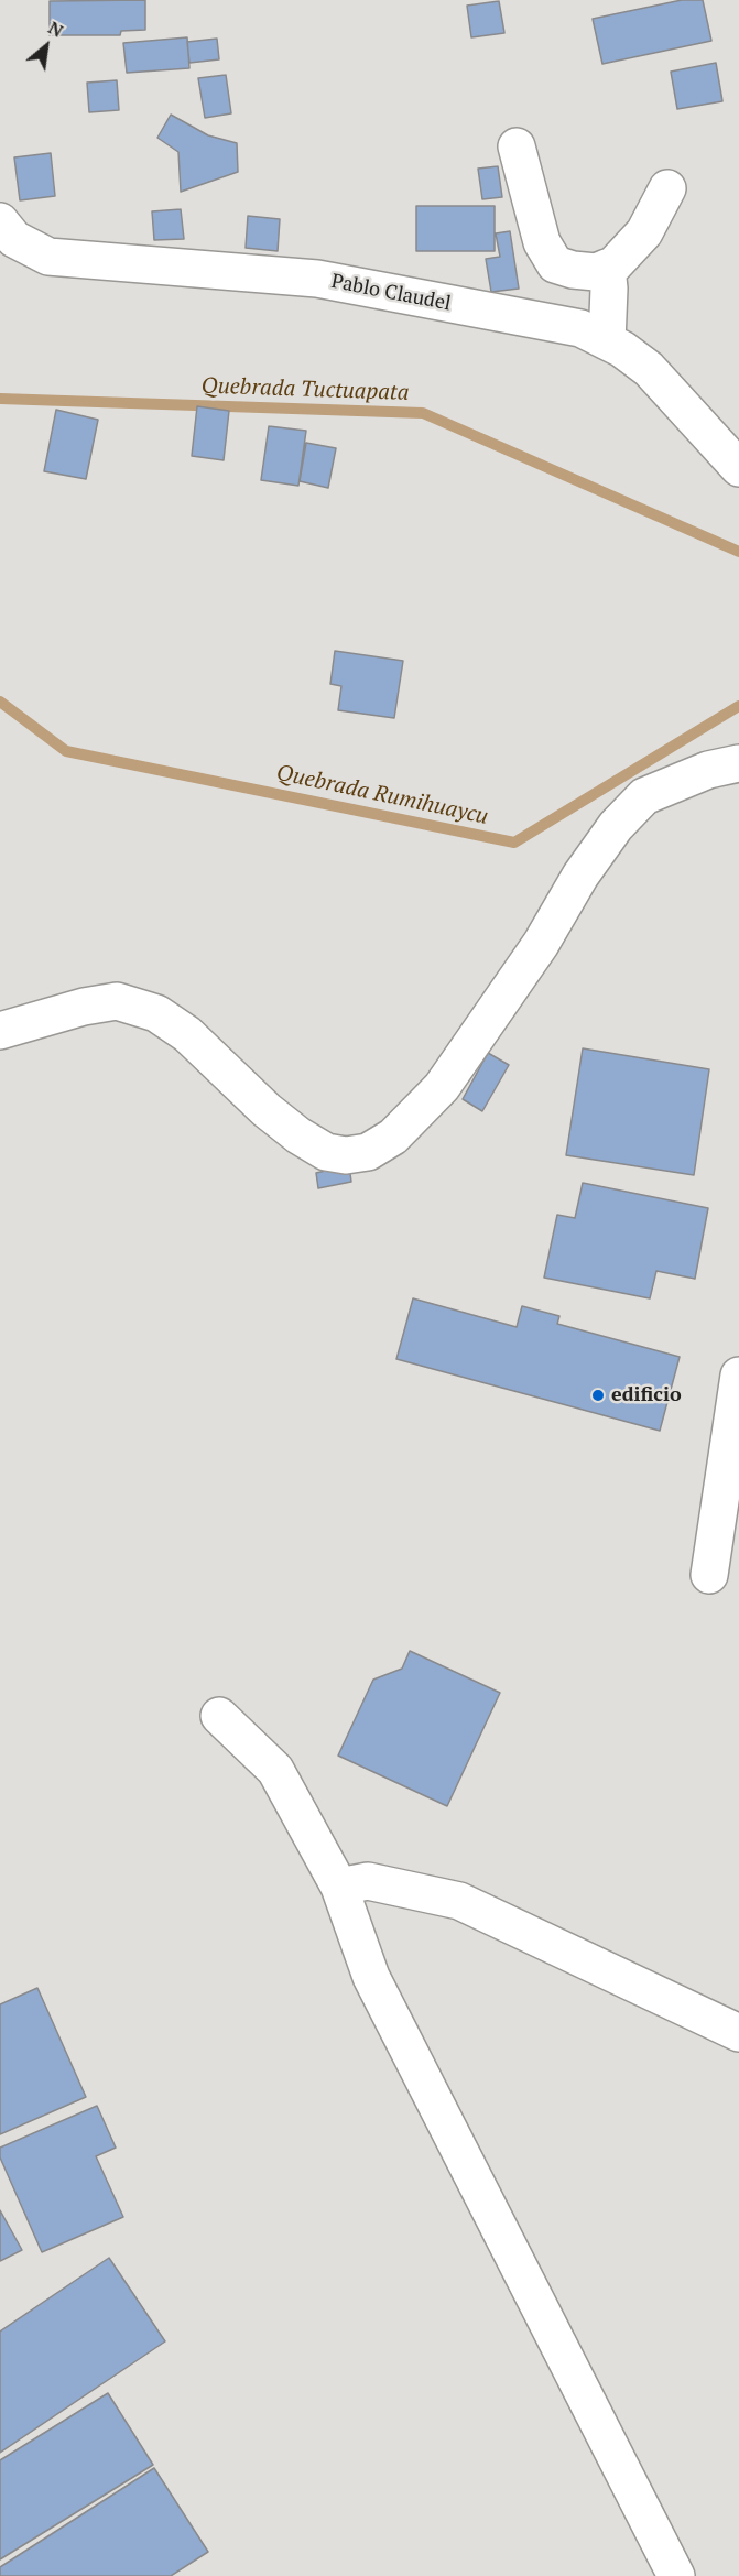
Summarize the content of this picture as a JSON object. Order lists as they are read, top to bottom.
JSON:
{
  "streets": {
    "street": ["Pablo Claudel"]
  },
  "water": ["Quebrada Tuctuapata", "Quebrada Rumihuaycu"],
  "places": ["edificio"],
  "north": "top right"
}
